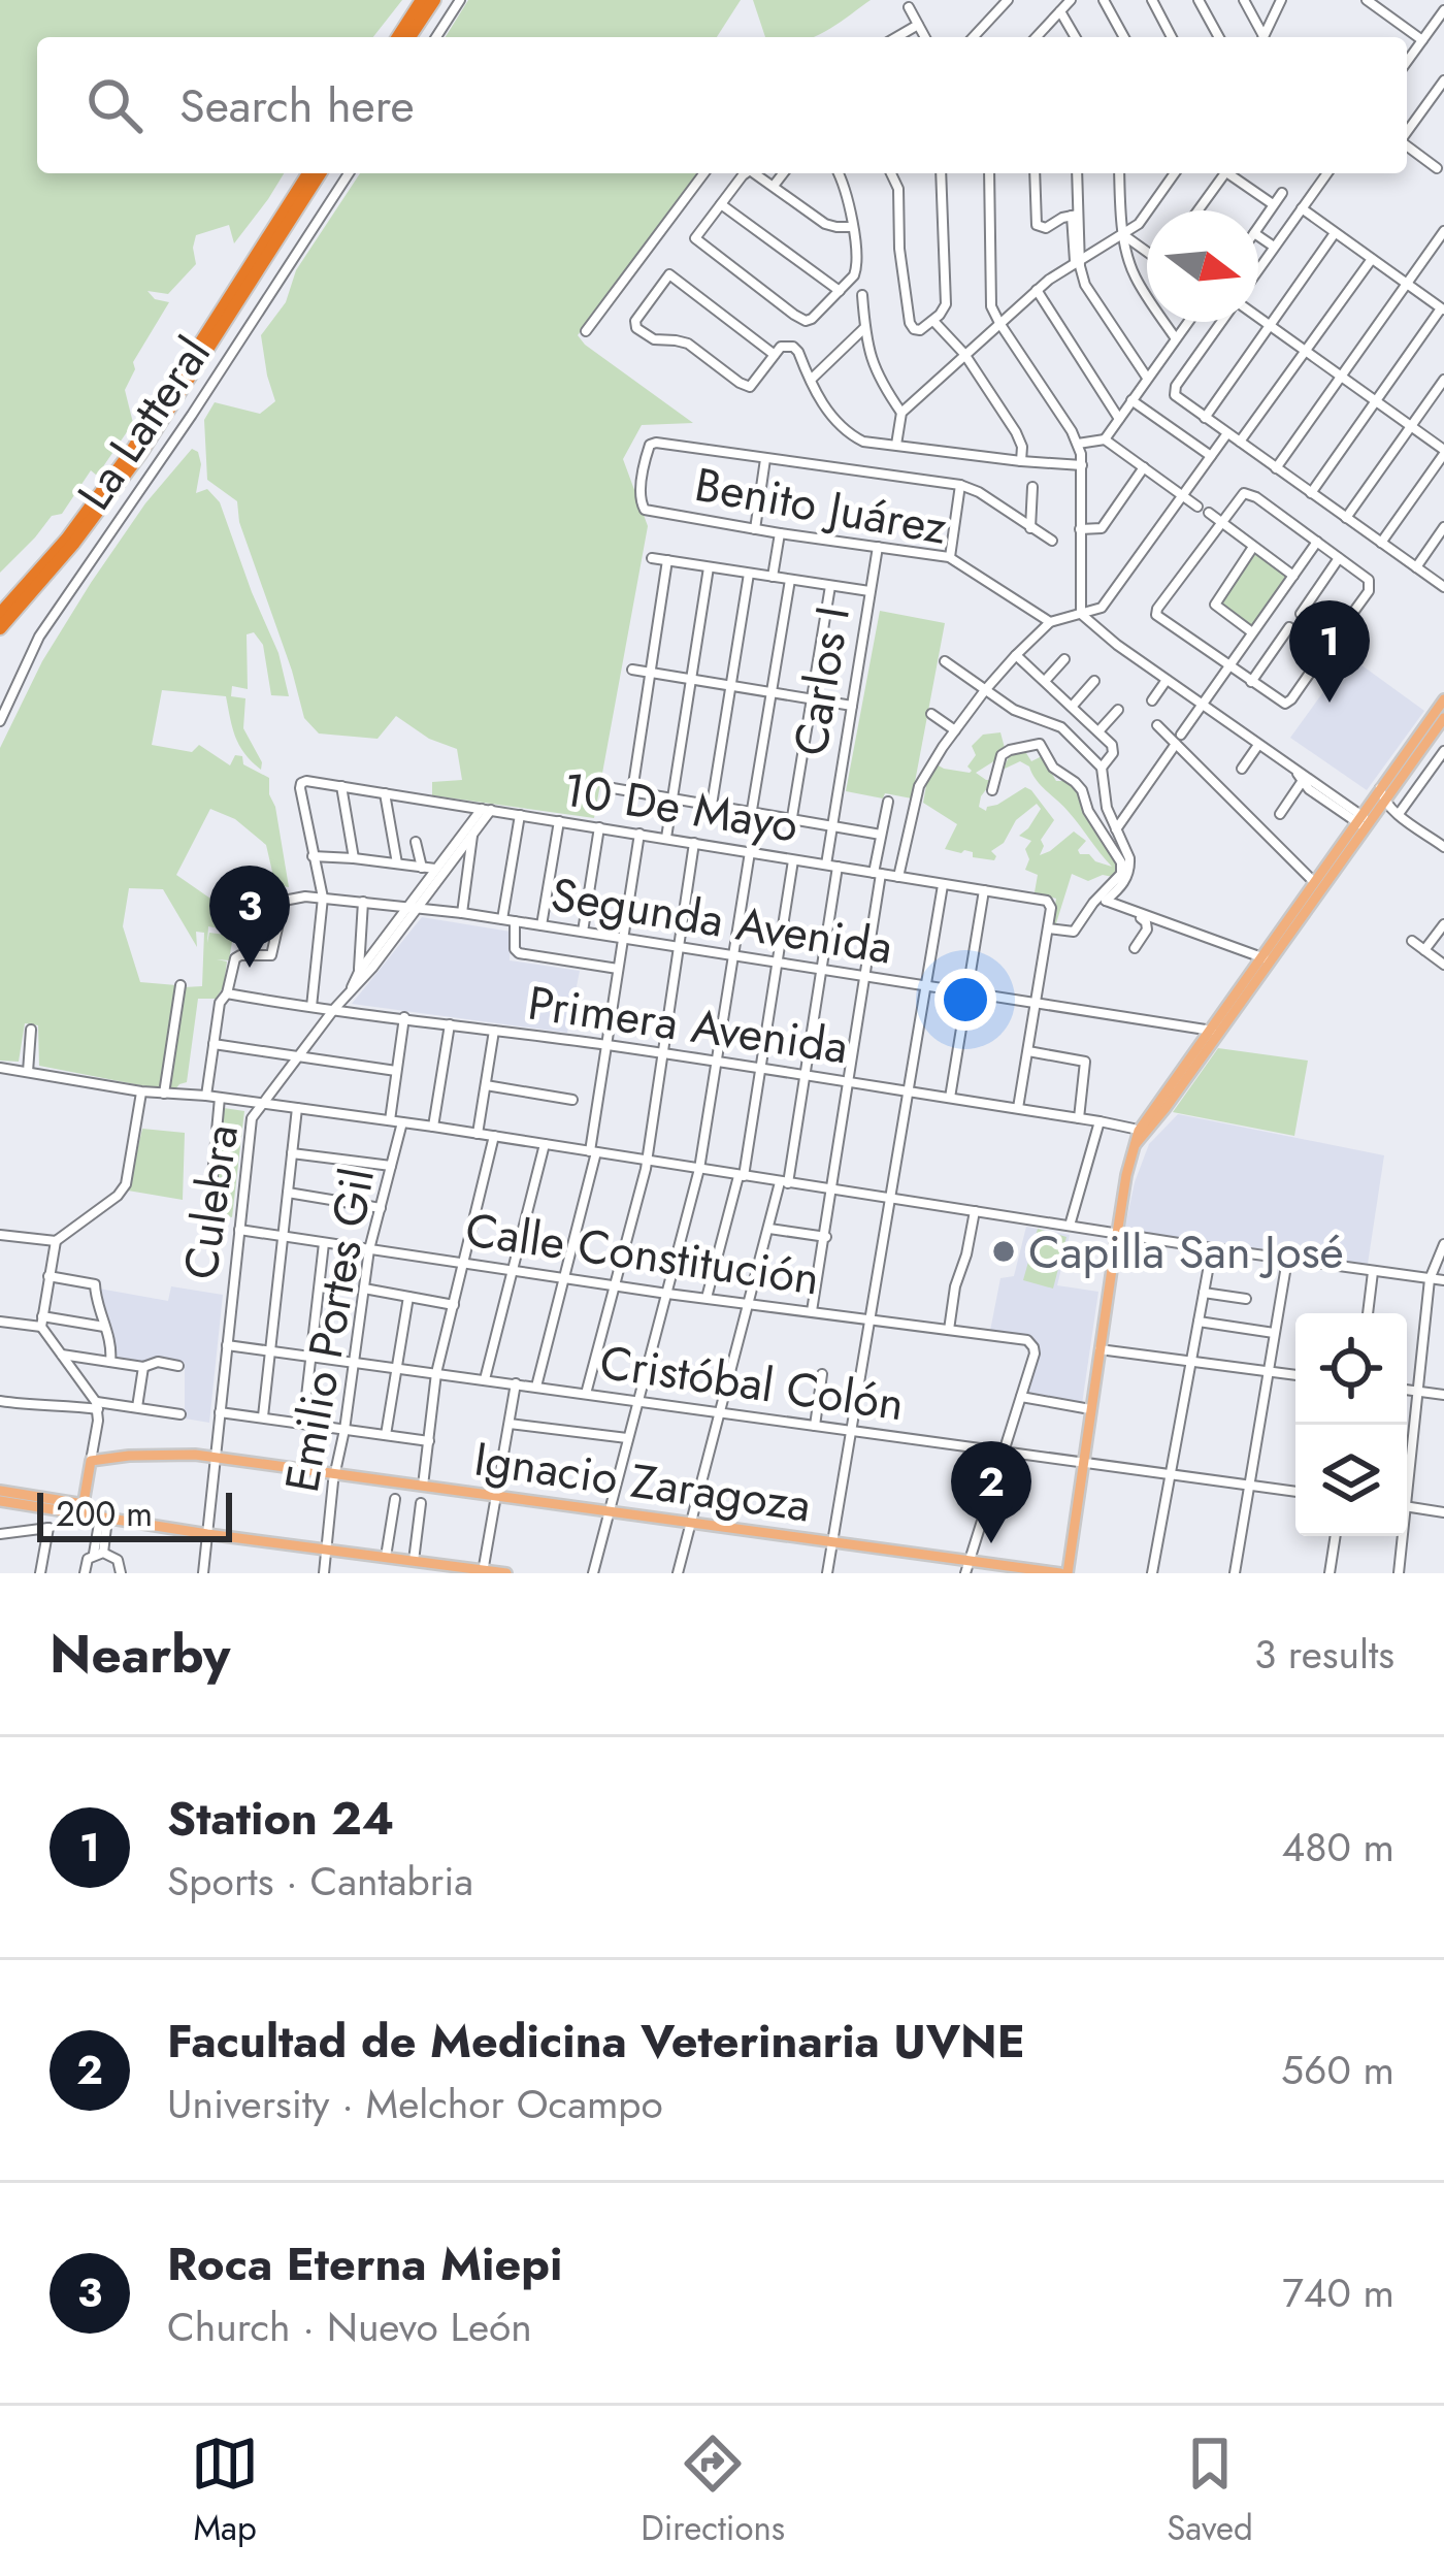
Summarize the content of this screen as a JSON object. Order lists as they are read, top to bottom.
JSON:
{
  "streets": {
    "main road": ["Ignacio Zaragoza"],
    "street": [
      "La Latteral",
      "Benito Juárez",
      "Carlos I",
      "10 De Mayo",
      "Segunda Avenida",
      "Primera Avenida",
      "Culebra",
      "Calle Constitución",
      "Emilio Portes Gil",
      "Cristóbal Colón"
    ]
  },
  "crossings": [
    ["Benito Juárez", "Carlos I"],
    ["Carlos I", "10 De Mayo"],
    ["10 De Mayo", "Culebra"],
    ["Segunda Avenida", "Primera Avenida"],
    ["Segunda Avenida", "Culebra"],
    ["Primera Avenida", "Culebra"],
    ["Culebra", "Calle Constitución"],
    ["Culebra", "Cristóbal Colón"],
    ["Culebra", "Ignacio Zaragoza"],
    ["Calle Constitución", "Emilio Portes Gil"],
    ["Emilio Portes Gil", "Cristóbal Colón"],
    ["Emilio Portes Gil", "Ignacio Zaragoza"]
  ],
  "places": ["Capilla San José"],
  "scale_bar": "200 m",
  "north": "right",
  "page": {
    "search": "Search here",
    "pins": ["1", "3", "2"],
    "scale": "200 m",
    "heading": ["Nearby", "3 results"],
    "list": [
      {
        "mark": "1",
        "name": "Station 24",
        "note": "Sports · Cantabria",
        "value": "480 m"
      },
      {
        "mark": "2",
        "name": "Facultad de Medicina Veterinaria UVNE",
        "note": "University · Melchor Ocampo",
        "value": "560 m"
      },
      {
        "mark": "3",
        "name": "Roca Eterna Miepi",
        "note": "Church · Nuevo León",
        "value": "740 m"
      }
    ],
    "nav": ["Map", "Directions", "Saved"]
  }
}
